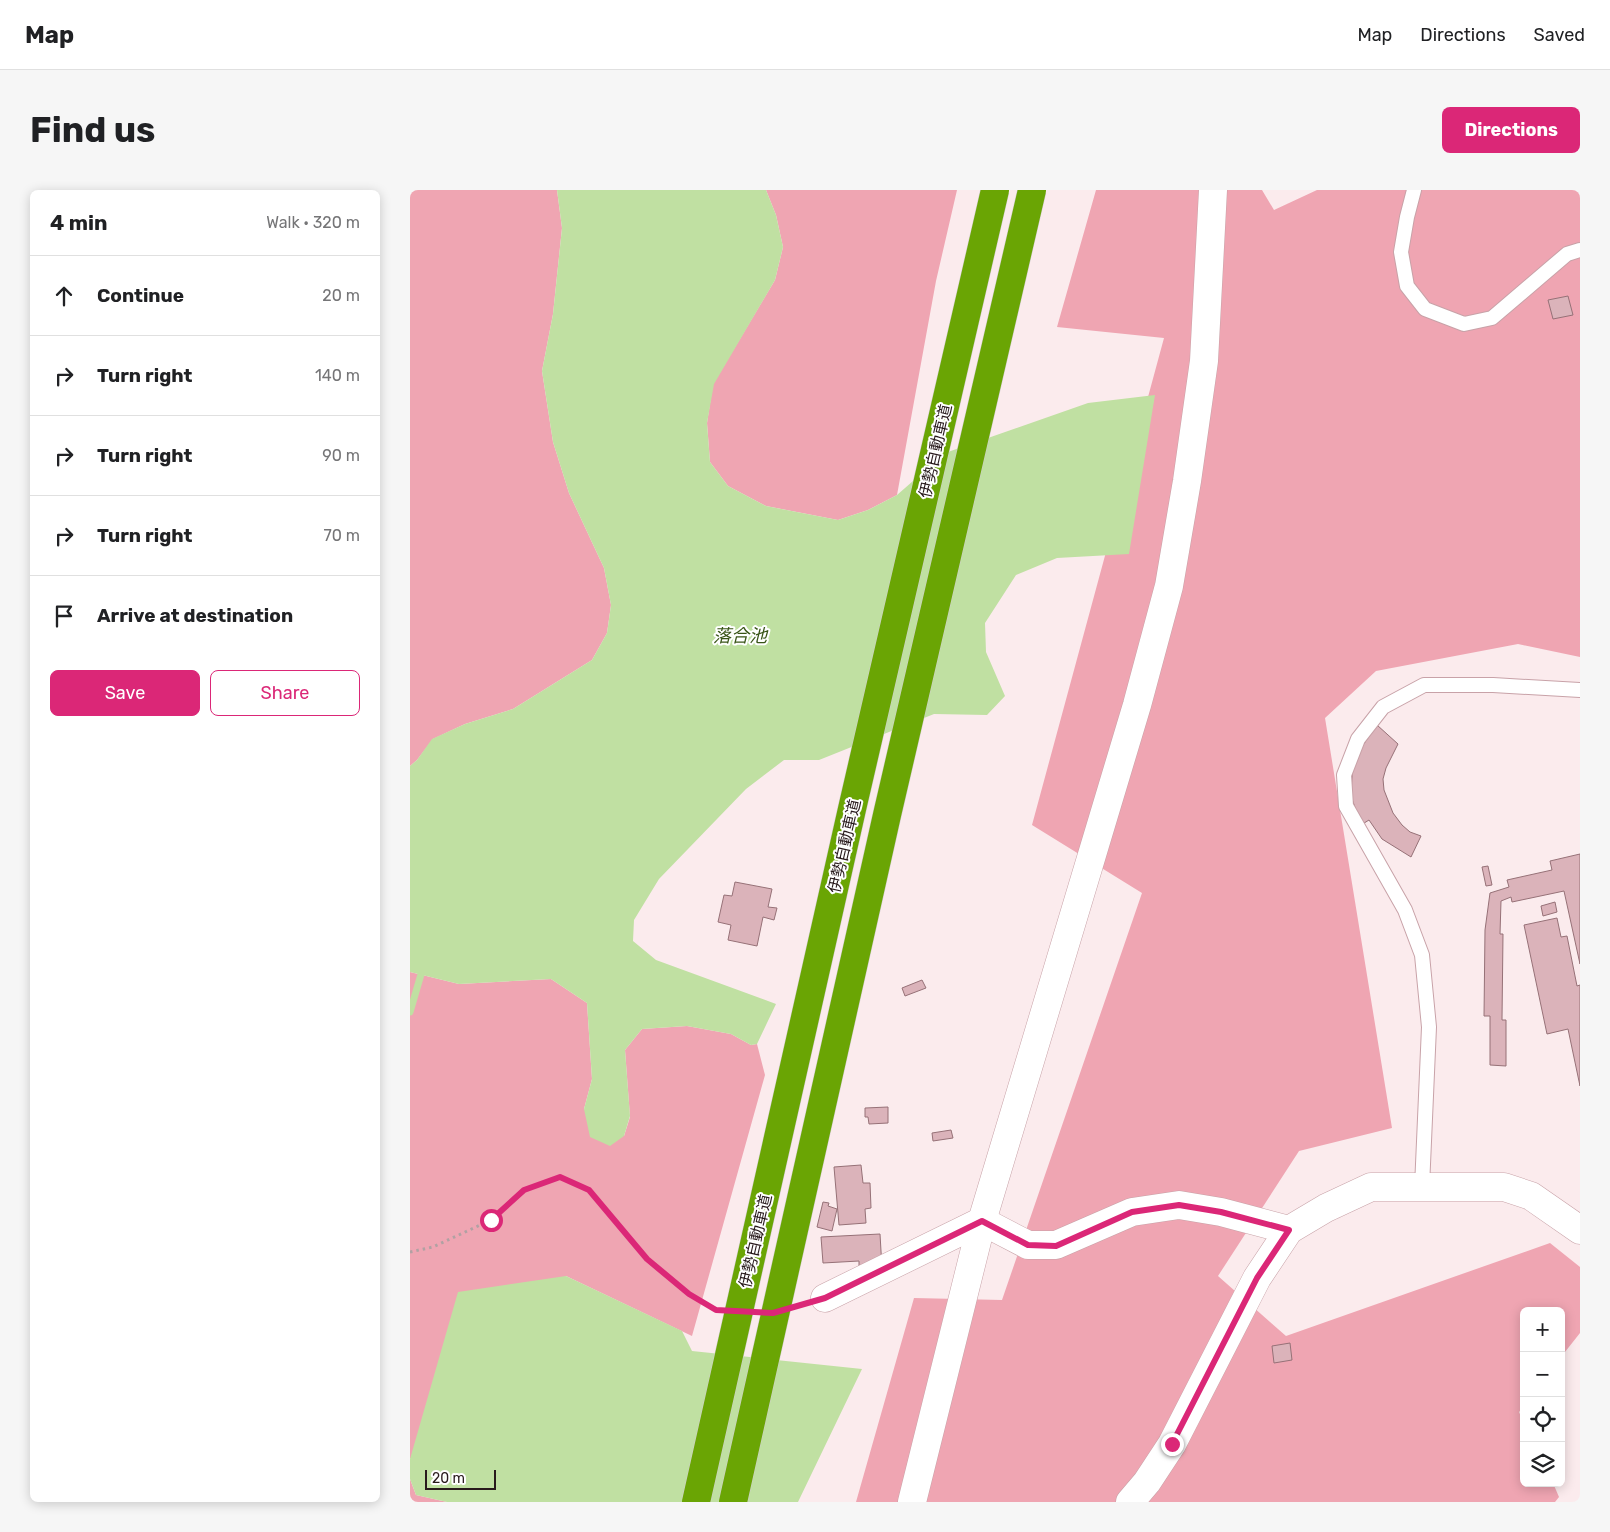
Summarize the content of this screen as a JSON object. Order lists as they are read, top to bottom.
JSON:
{
  "streets": {
    "highway": ["伊勢自動車道"]
  },
  "water": ["落合池"],
  "scale_bar": "20 m",
  "page": {
    "header": "Map",
    "nav": ["Map", "Directions", "Saved"],
    "buttons": [
      "Directions",
      ["Save", "Share"]
    ],
    "title": "Find us",
    "heading": ["4 min", "Walk · 320 m"],
    "list": [
      ["Continue", "20 m"],
      ["Turn right", "140 m"],
      ["Turn right", "90 m"],
      ["Turn right", "70 m"],
      "Arrive at destination"
    ],
    "map_buttons": ["+", "−"],
    "scale": "20 m"
  }
}
